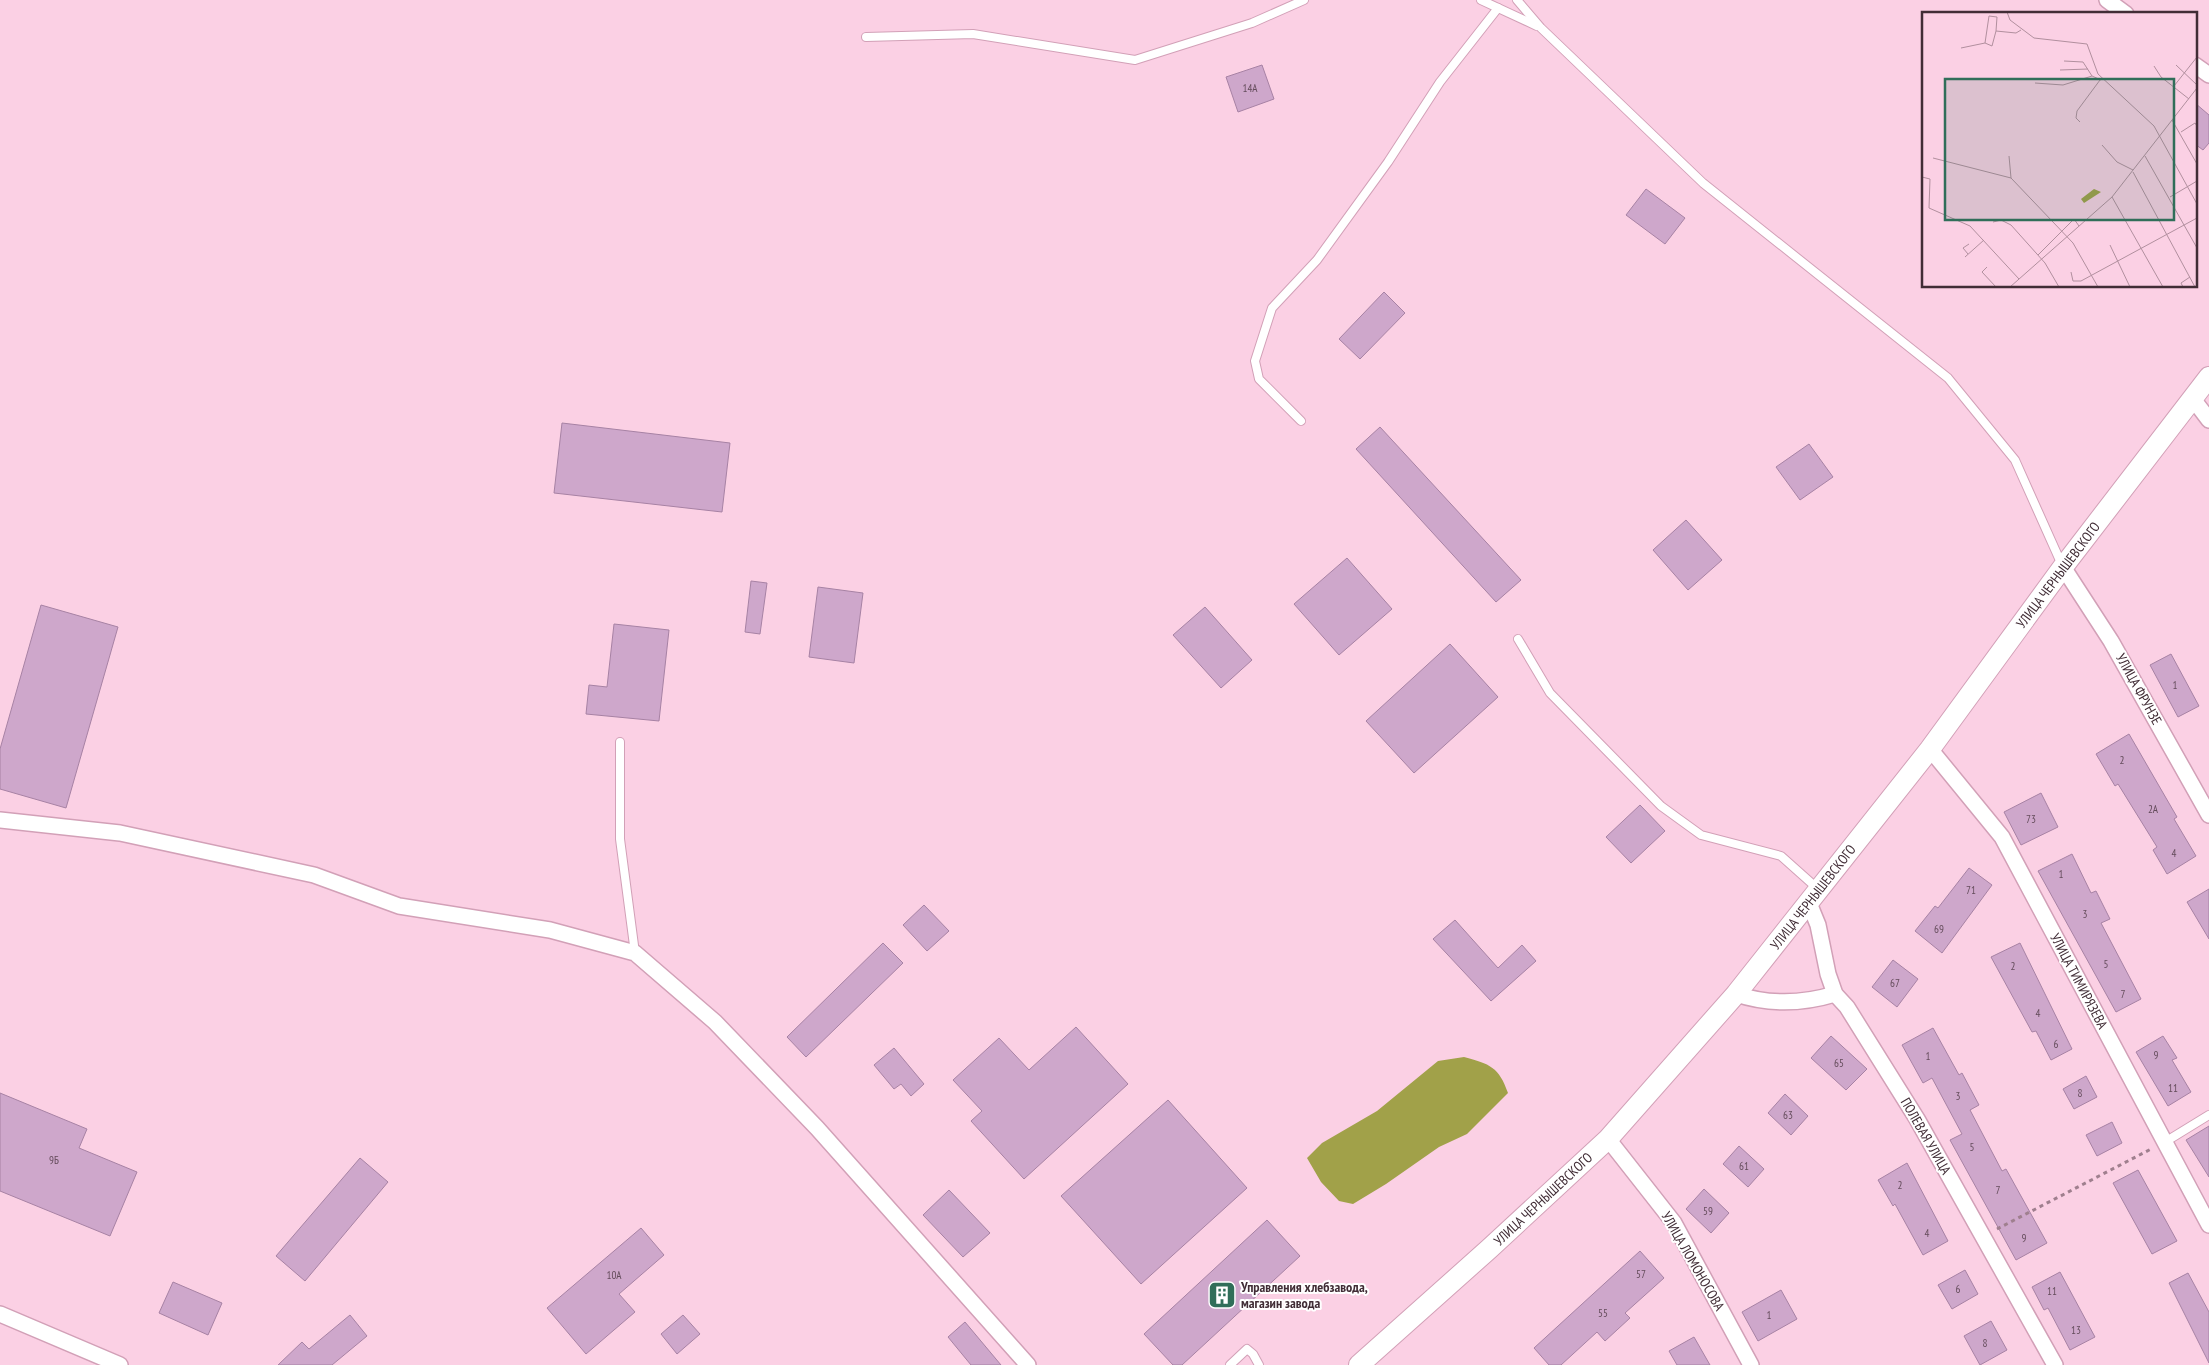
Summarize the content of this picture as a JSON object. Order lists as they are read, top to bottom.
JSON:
{
  "streets": {
    "main road": ["УЛИЦА ЧЕРНЫШЕВСКОГО"],
    "street": [
      "УЛИЦА ФРУНЗЕ",
      "УЛИЦА ТИМИРЯЗЕВА",
      "ПОЛЕВАЯ УЛИЦА",
      "УЛИЦА ЛОМОНОСОВА"
    ]
  },
  "crossings": [
    ["УЛИЦА ЧЕРНЫШЕВСКОГО", "УЛИЦА ФРУНЗЕ"],
    ["УЛИЦА ЧЕРНЫШЕВСКОГО", "УЛИЦА ТИМИРЯЗЕВА"],
    ["УЛИЦА ЧЕРНЫШЕВСКОГО", "ПОЛЕВАЯ УЛИЦА"],
    ["УЛИЦА ЧЕРНЫШЕВСКОГО", "УЛИЦА ЛОМОНОСОВА"]
  ],
  "places": {
    "building": ["Управления хлебзавода, магазин завода"]
  },
  "house_numbers": [
    "14А",
    "1",
    "2",
    "2А",
    "73",
    "4",
    "1",
    "71",
    "3",
    "69",
    "5",
    "2",
    "67",
    "7",
    "4",
    "6",
    "9",
    "1",
    "65",
    "11",
    "8",
    "3",
    "63",
    "5",
    "9Б",
    "61",
    "2",
    "7",
    "59",
    "4",
    "9",
    "57",
    "10А",
    "6",
    "11",
    "55",
    "1",
    "13",
    "8"
  ]
}
